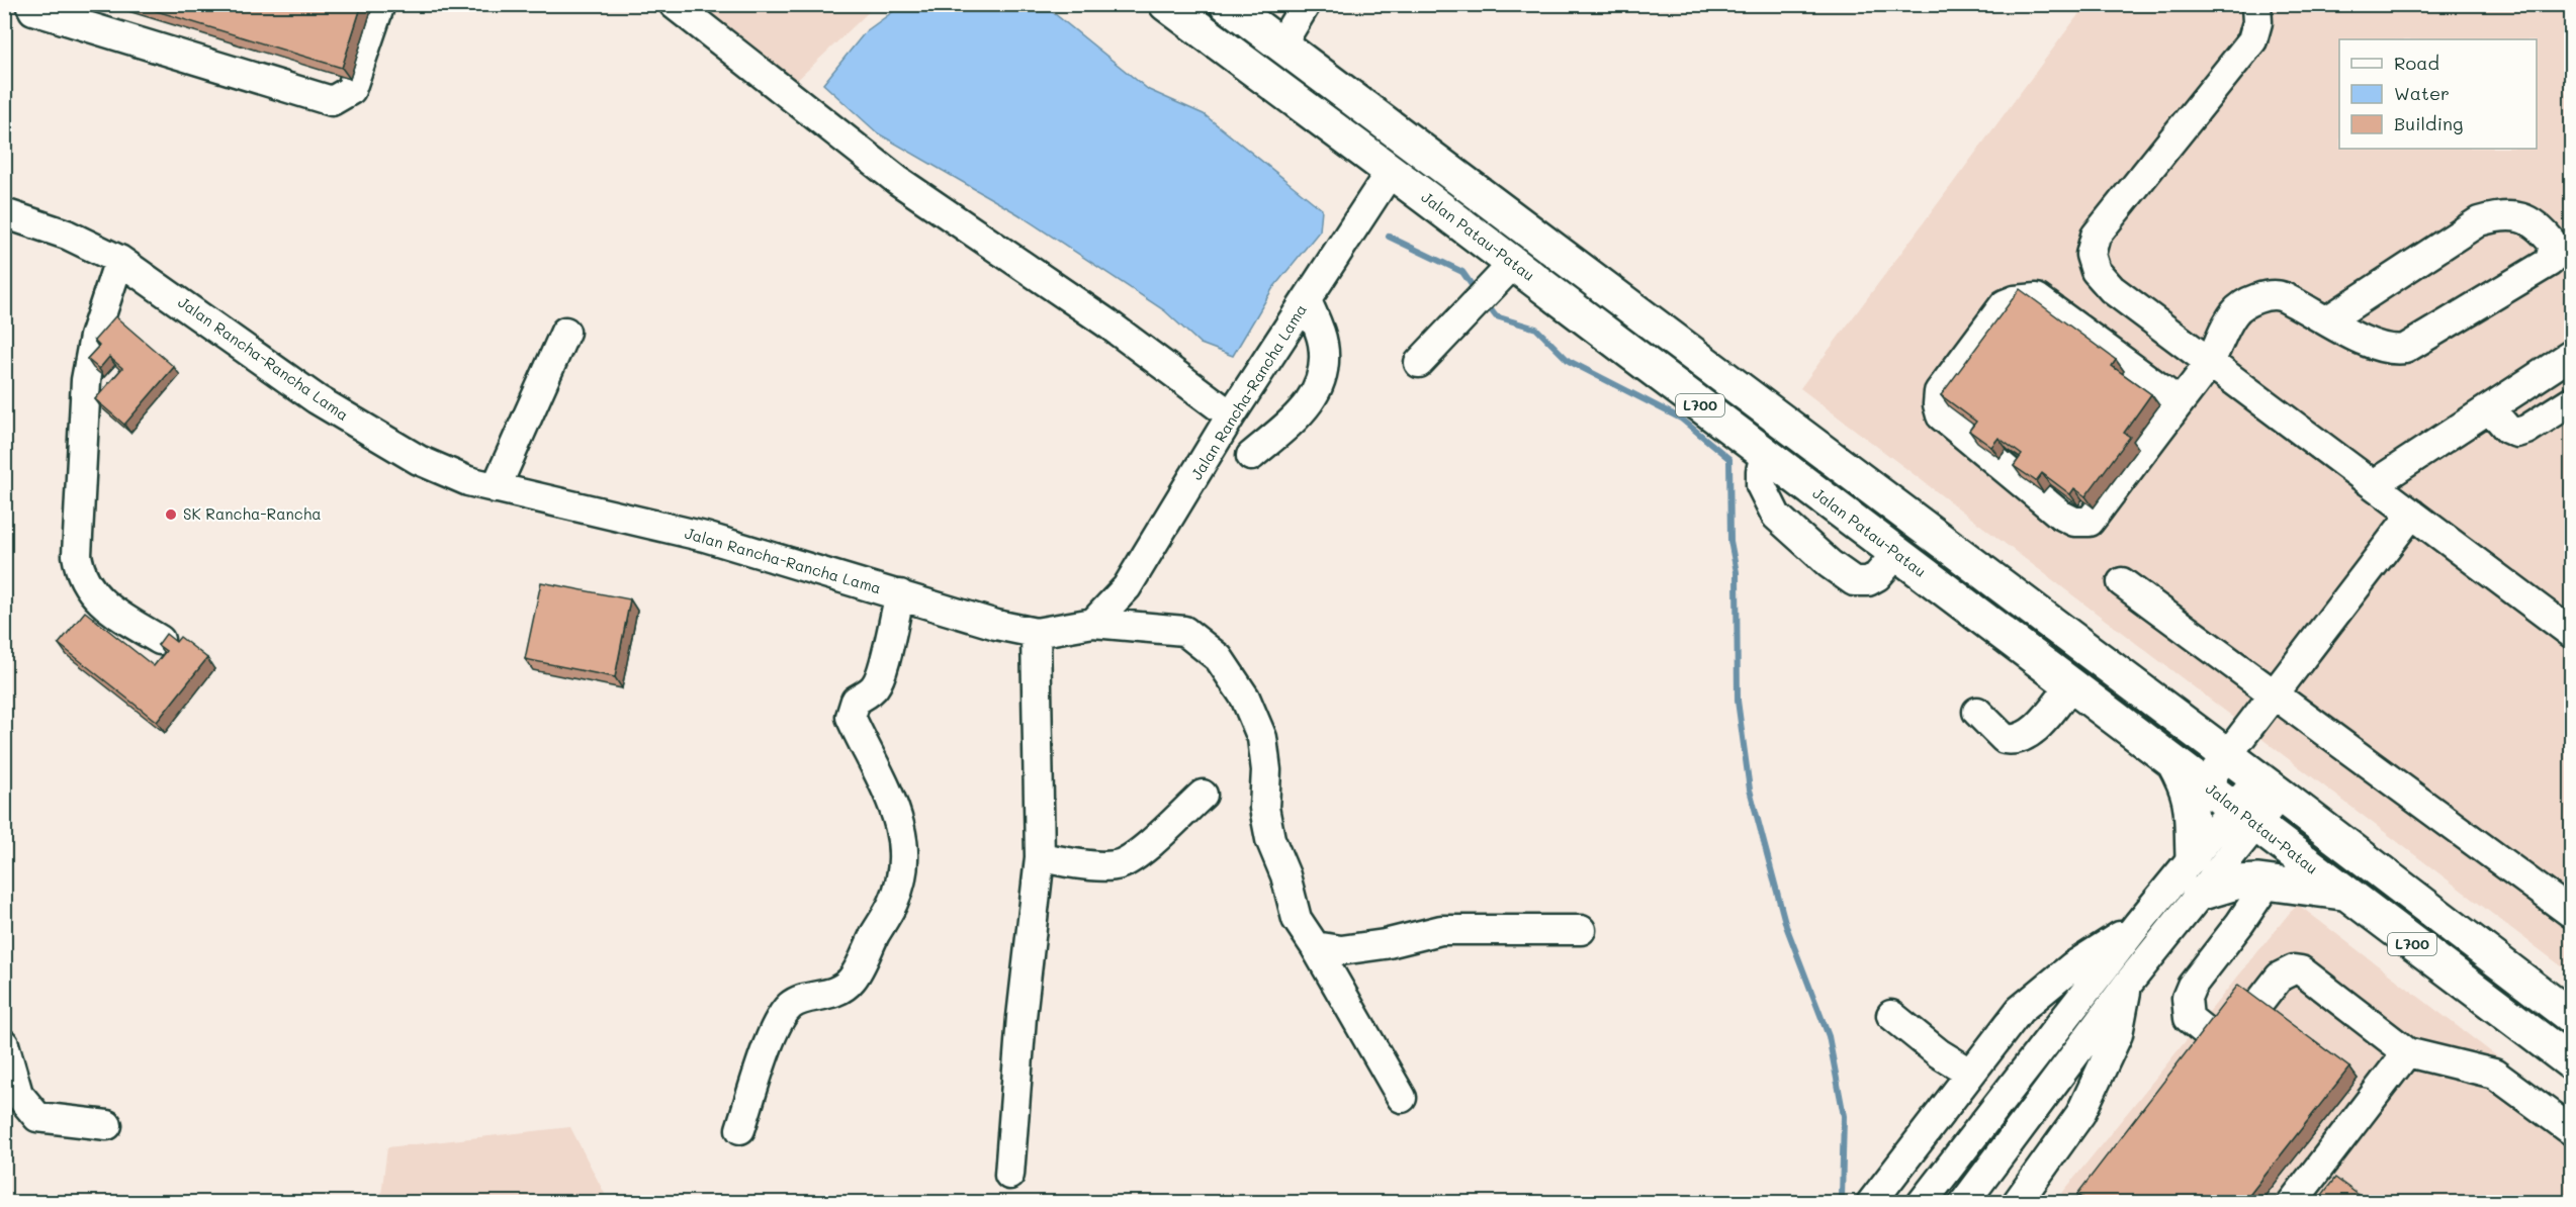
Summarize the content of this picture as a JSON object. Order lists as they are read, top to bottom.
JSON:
{
  "streets": {
    "main road": ["Jalan Patau-Patau", "L700"],
    "street": ["Jalan Rancha-Rancha Lama"]
  },
  "crossings": [
    ["Jalan Patau-Patau", "Jalan Rancha-Rancha Lama"]
  ],
  "places": ["SK Rancha-Rancha"],
  "legend": ["Road", "Water", "Building"]
}
